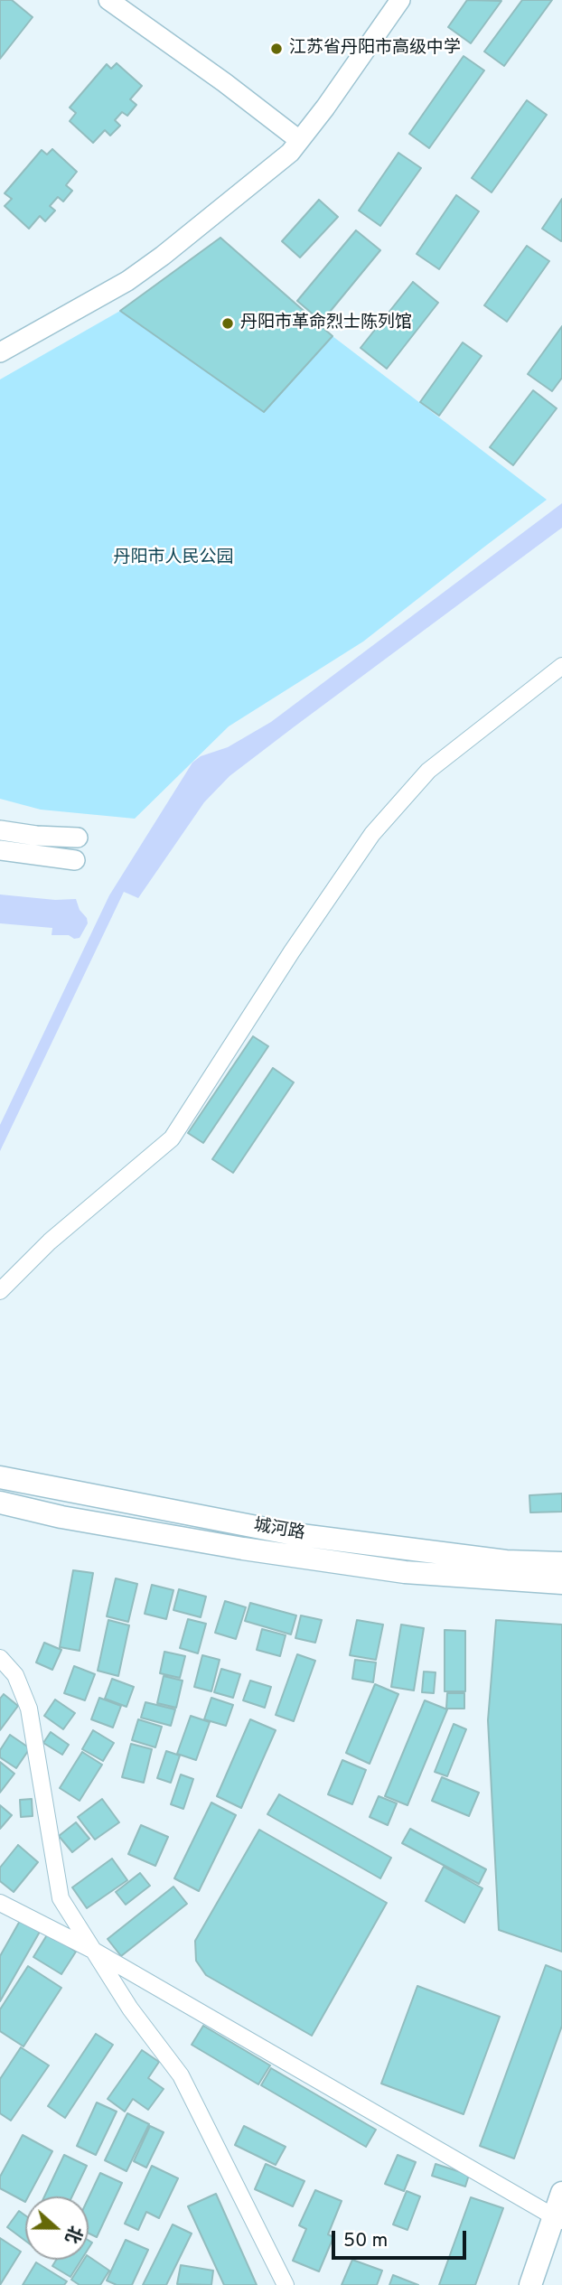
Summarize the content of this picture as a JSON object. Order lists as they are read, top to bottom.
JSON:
{
  "streets": {
    "main road": ["城河路"]
  },
  "parks": ["丹阳市人民公园"],
  "places": ["江苏省丹阳市高级中学", "丹阳市革命烈士陈列馆"],
  "scale_bar": "50 m",
  "north": "right"
}
